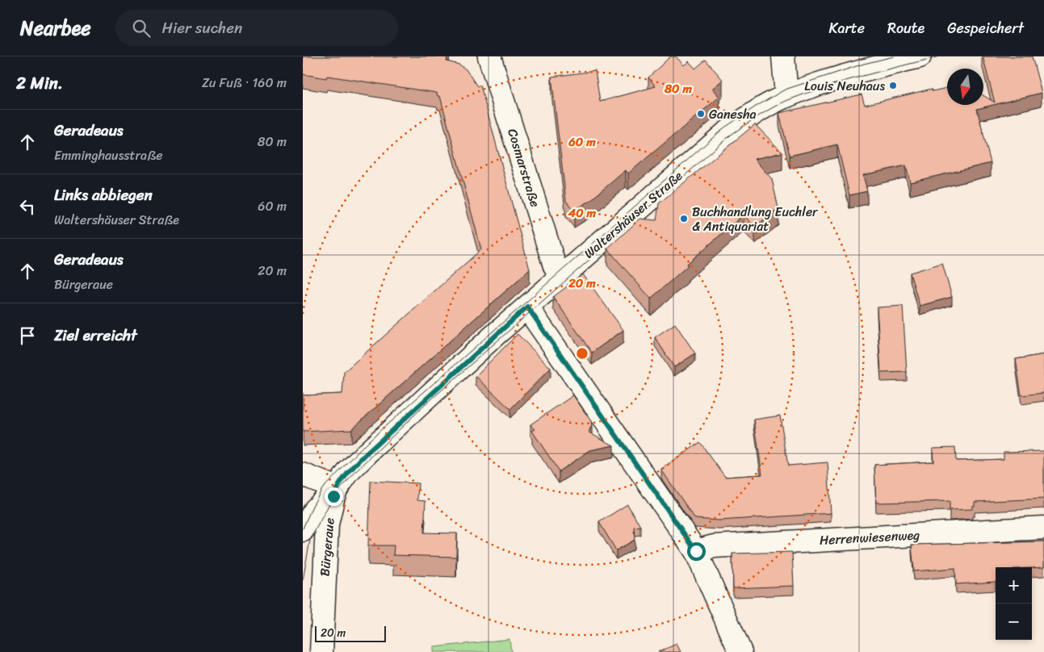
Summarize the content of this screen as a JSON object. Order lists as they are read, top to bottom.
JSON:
{
  "streets": {
    "street": [
      "Cosmarstraße",
      "Waltershäuser Straße",
      "Herrenwiesenweg",
      "Bürgeraue"
    ]
  },
  "crossings": [
    ["Cosmarstraße", "Waltershäuser Straße"],
    ["Waltershäuser Straße", "Bürgeraue"]
  ],
  "places": ["Louis Neuhaus", "Ganesha", "Buchhandlung Euchler & Antiquariat"],
  "scale_bar": "20 m",
  "north": "bottom",
  "page": {
    "header": "Nearbee",
    "search": "Hier suchen",
    "nav": ["Karte", "Route", "Gespeichert"],
    "heading": ["2 Min.", "Zu Fuß · 160 m"],
    "list": [
      ["Geradeaus", "Emminghausstraße", "80 m"],
      ["Links abbiegen", "Waltershäuser Straße", "60 m"],
      ["Geradeaus", "Bürgeraue", "20 m"],
      "Ziel erreicht"
    ],
    "map_buttons": ["+", "−"],
    "scale": "20 m"
  },
  "rings": [
    "80 m",
    "60 m",
    "40 m",
    "20 m"
  ]
}
